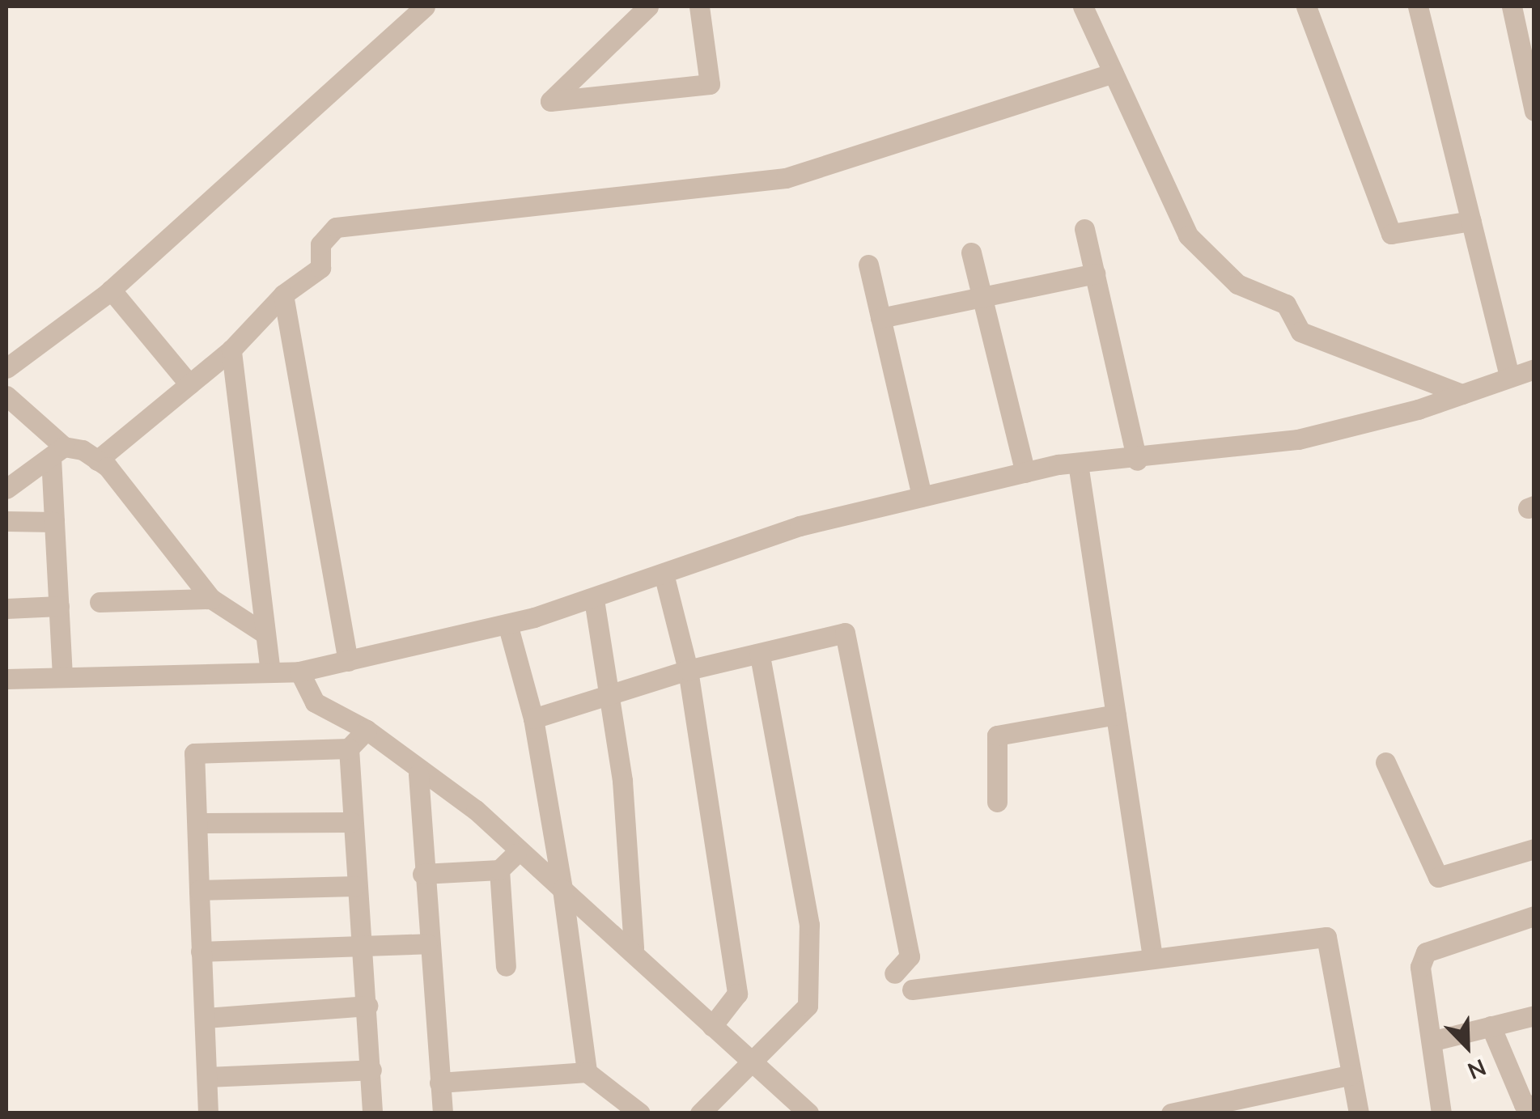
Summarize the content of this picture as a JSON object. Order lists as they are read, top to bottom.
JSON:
{
  "north": "bottom right"
}
